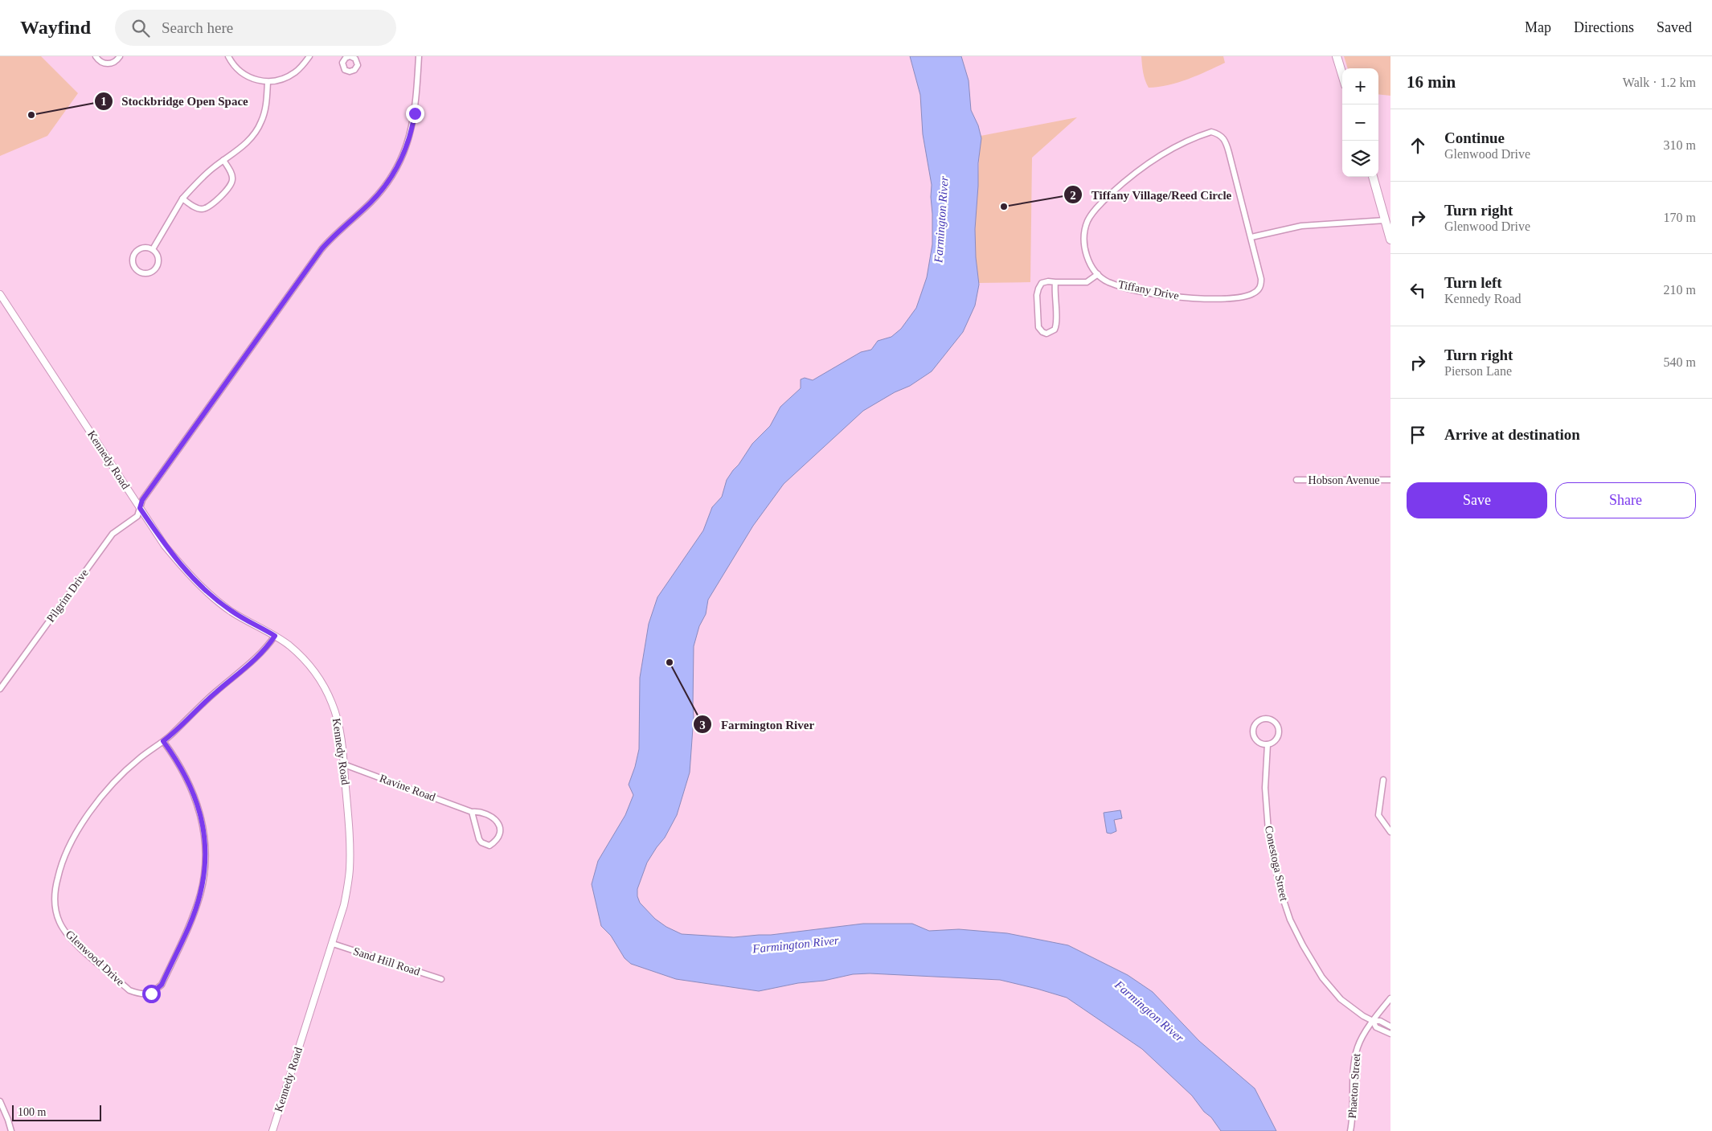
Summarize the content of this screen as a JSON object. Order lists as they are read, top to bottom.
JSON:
{
  "streets": {
    "street": [
      "Tiffany Drive",
      "Kennedy Road",
      "Hobson Avenue",
      "Pilgrim Drive",
      "Ravine Road",
      "Conestoga Street",
      "Glenwood Drive",
      "Sand Hill Road",
      "Phaeton Street"
    ]
  },
  "crossings": [
    ["Kennedy Road", "Pilgrim Drive"],
    ["Kennedy Road", "Ravine Road"],
    ["Kennedy Road", "Glenwood Drive"],
    ["Kennedy Road", "Sand Hill Road"],
    ["Conestoga Street", "Phaeton Street"]
  ],
  "water": ["Farmington River"],
  "places": ["Stockbridge Open Space", "Tiffany Village/Reed Circle", "Farmington River"],
  "scale_bar": "100 m",
  "page": {
    "header": "Wayfind",
    "search": "Search here",
    "nav": ["Map", "Directions", "Saved"],
    "heading": ["16 min", "Walk · 1.2 km"],
    "map_buttons": ["+", "−"],
    "list": [
      ["Continue", "Glenwood Drive", "310 m"],
      ["Turn right", "Glenwood Drive", "170 m"],
      ["Turn left", "Kennedy Road", "210 m"],
      ["Turn right", "Pierson Lane", "540 m"],
      "Arrive at destination"
    ],
    "buttons": ["Save", "Share"],
    "scale": "100 m"
  }
}
